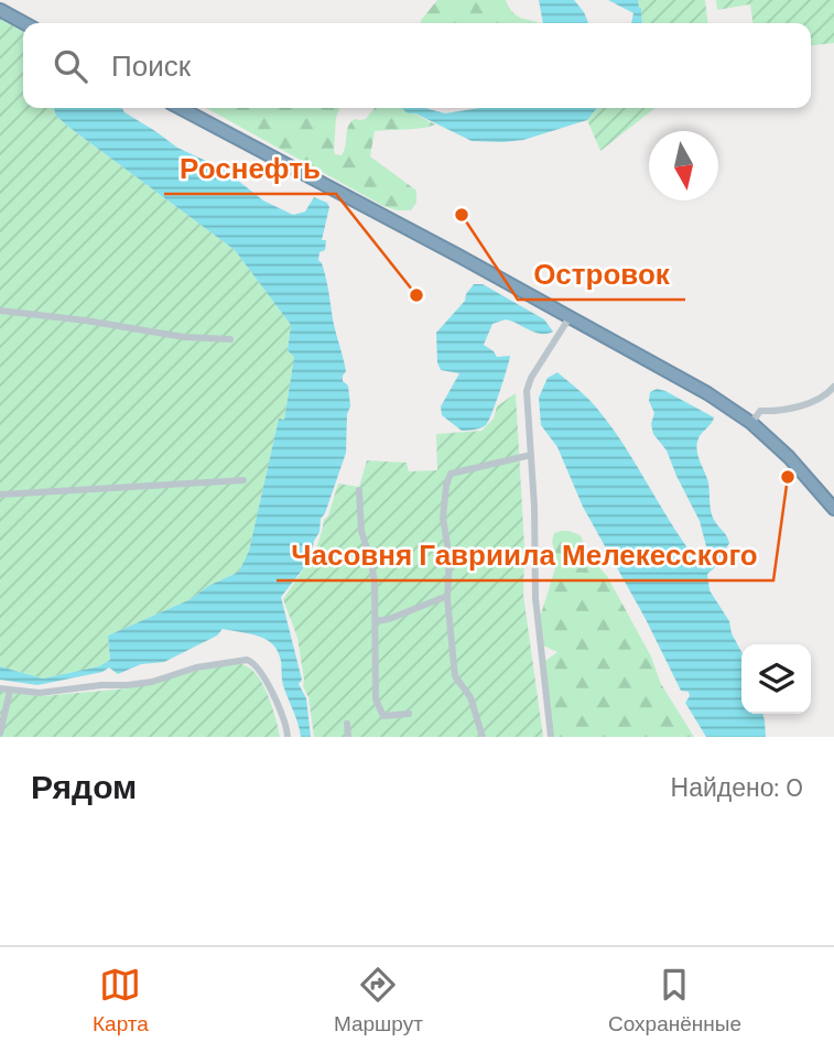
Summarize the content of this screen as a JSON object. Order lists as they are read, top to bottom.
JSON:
{
  "places": ["Островок", "Роснефть", "Часовня Гавриила Мелекесского"],
  "north": "bottom",
  "page": {
    "search": "Поиск",
    "heading": ["Рядом", "Найдено: 0"],
    "nav": ["Карта", "Маршрут", "Сохранённые"]
  }
}
